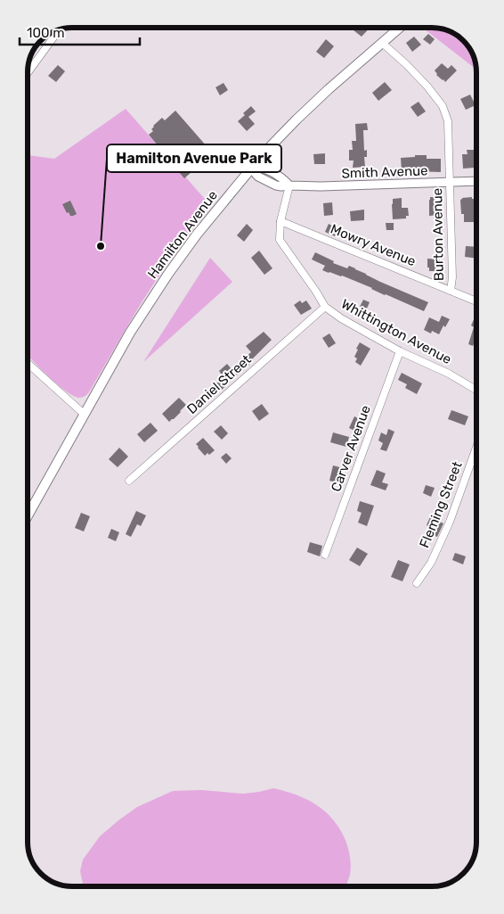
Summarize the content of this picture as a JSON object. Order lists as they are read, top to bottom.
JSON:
{
  "streets": {
    "main road": ["Hamilton Avenue"],
    "street": [
      "Smith Avenue",
      "Burton Avenue",
      "Mowry Avenue",
      "Whittington Avenue",
      "Daniel Street",
      "Carver Avenue",
      "Fleming Street"
    ]
  },
  "crossings": [
    ["Smith Avenue", "Hamilton Avenue"],
    ["Smith Avenue", "Burton Avenue"],
    ["Smith Avenue", "Whittington Avenue"],
    ["Hamilton Avenue", "Burton Avenue"],
    ["Burton Avenue", "Mowry Avenue"],
    ["Mowry Avenue", "Whittington Avenue"],
    ["Whittington Avenue", "Daniel Street"],
    ["Whittington Avenue", "Carver Avenue"]
  ],
  "places": ["Hamilton Avenue Park"],
  "scale_bar": "100 m"
}
